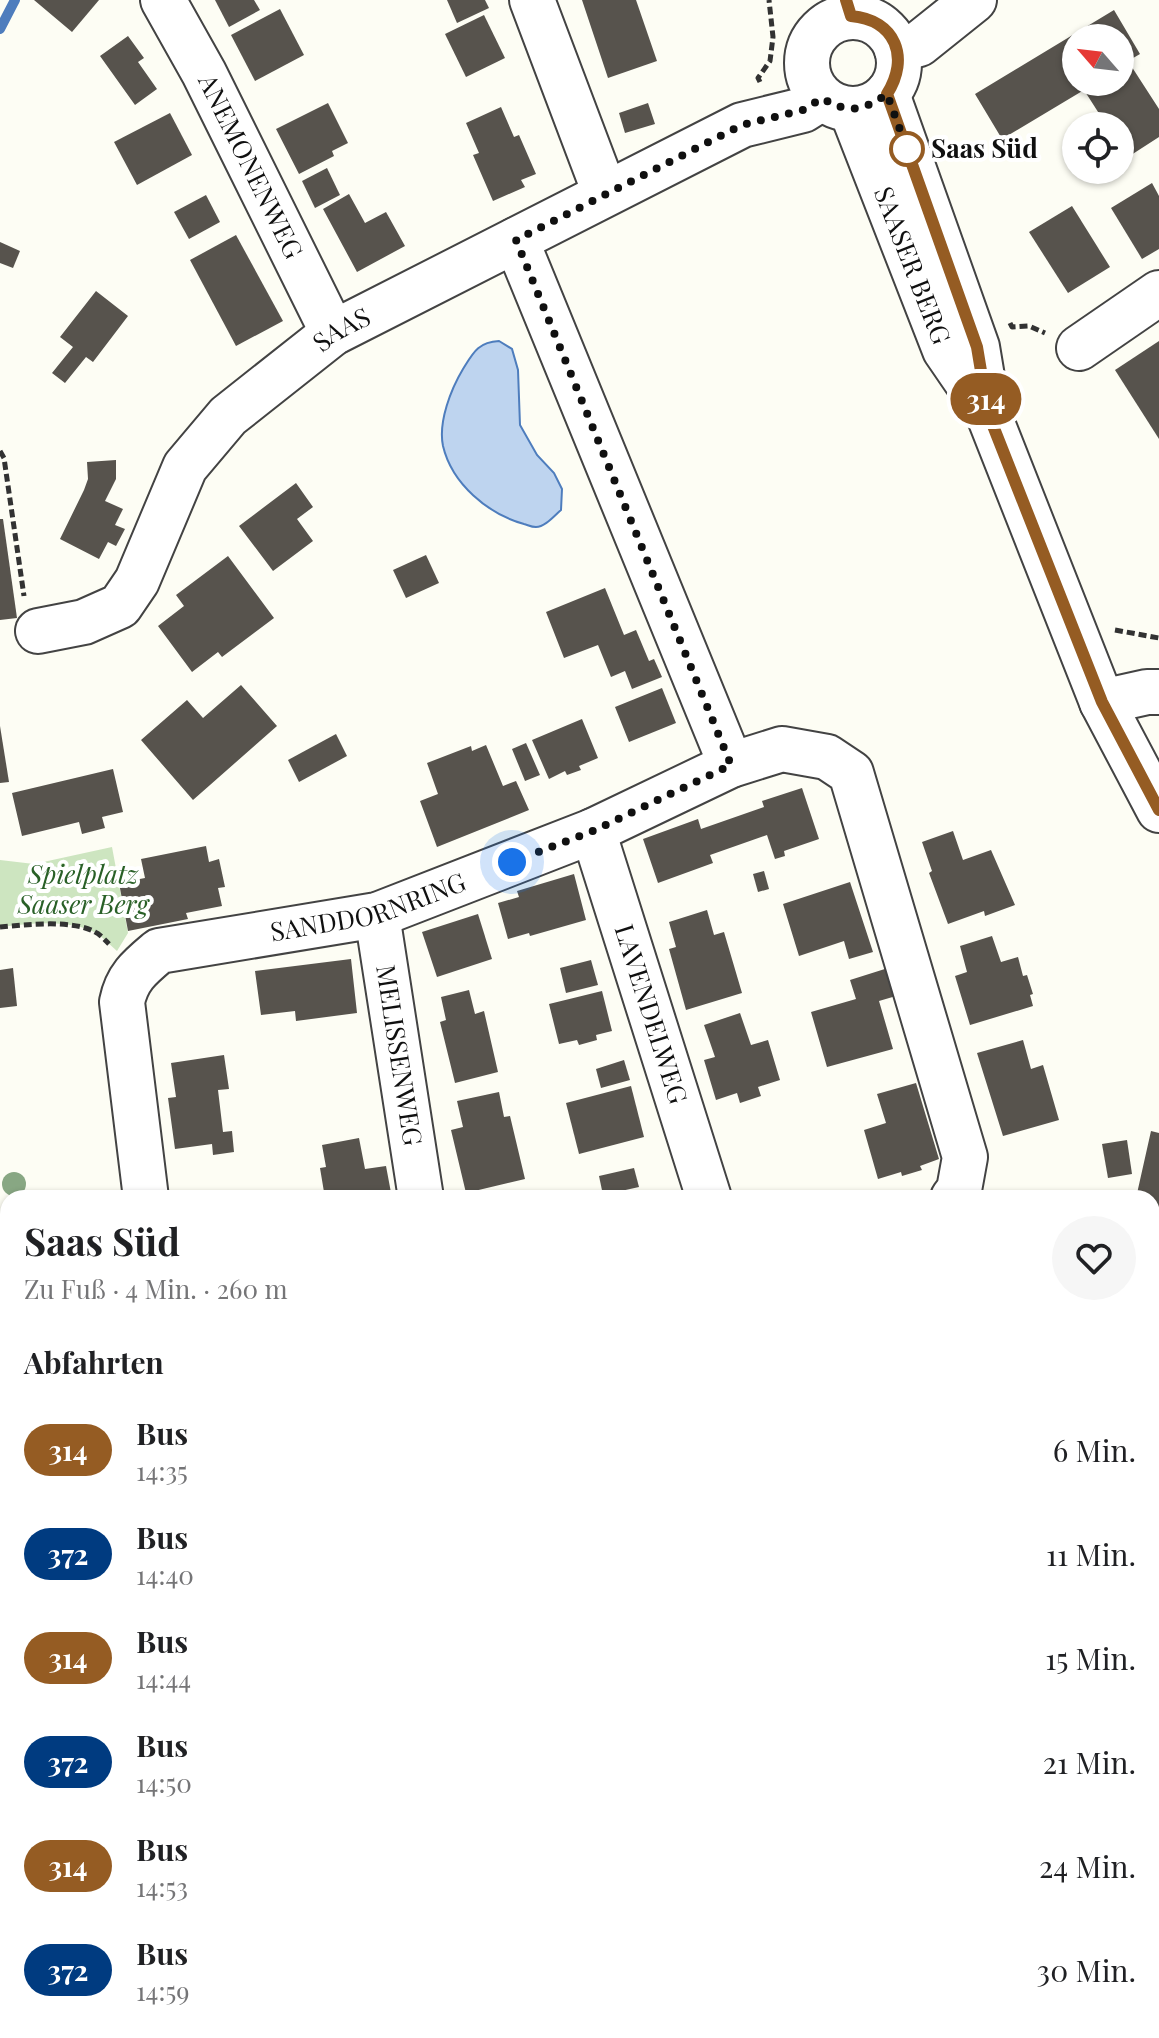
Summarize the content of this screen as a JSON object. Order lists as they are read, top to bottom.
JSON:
{
  "streets": {
    "street": [
      "ANEMONENWEG",
      "SAASER BERG",
      "SAAS",
      "SANDDORNRING",
      "LAVENDELWEG",
      "MELISSENWEG"
    ]
  },
  "crossings": [
    ["ANEMONENWEG", "SAAS"],
    ["SAASER BERG", "SAAS"],
    ["SANDDORNRING", "LAVENDELWEG"],
    ["SANDDORNRING", "MELISSENWEG"]
  ],
  "parks": ["Spielplatz Saaser Berg"],
  "places": ["Saas Süd"],
  "lines": ["bus line 314"],
  "north": "top left",
  "page": {
    "on_map": "314",
    "heading": [
      ["Saas Süd", "Zu Fuß · 4 Min. · 260 m"],
      "Abfahrten"
    ],
    "list": [
      {
        "mark": "314",
        "name": "Bus",
        "note": "14:35",
        "value": "6 Min."
      },
      {
        "mark": "372",
        "name": "Bus",
        "note": "14:40",
        "value": "11 Min."
      },
      {
        "mark": "314",
        "name": "Bus",
        "note": "14:44",
        "value": "15 Min."
      },
      {
        "mark": "372",
        "name": "Bus",
        "note": "14:50",
        "value": "21 Min."
      },
      {
        "mark": "314",
        "name": "Bus",
        "note": "14:53",
        "value": "24 Min."
      },
      {
        "mark": "372",
        "name": "Bus",
        "note": "14:59",
        "value": "30 Min."
      }
    ]
  }
}
